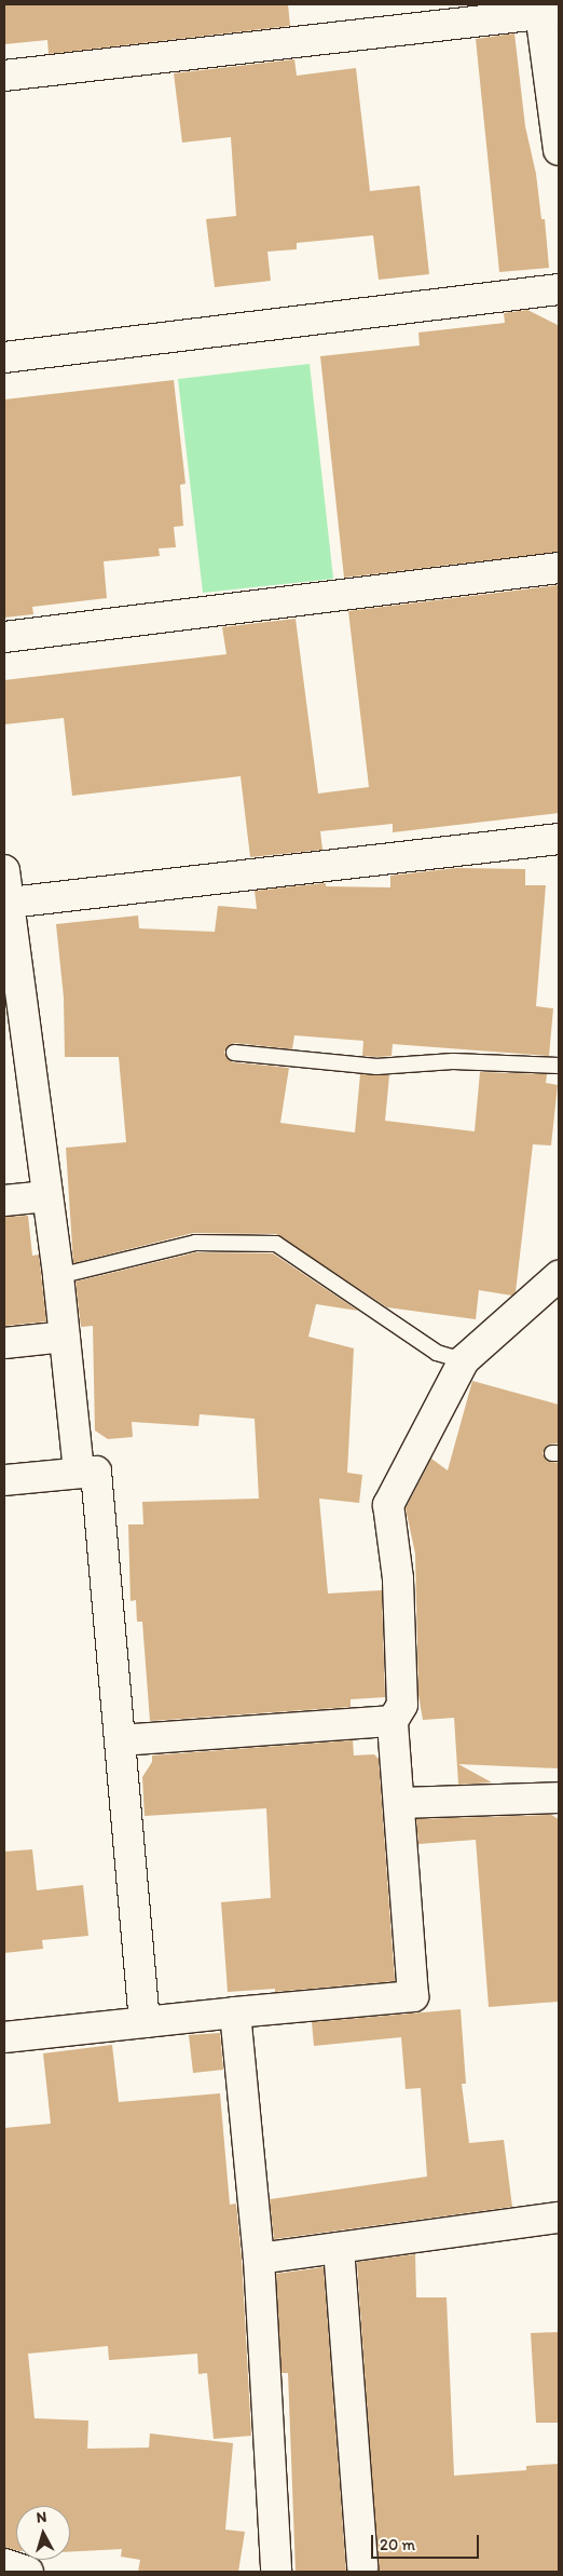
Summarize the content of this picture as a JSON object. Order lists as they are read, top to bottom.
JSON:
{
  "scale_bar": "20 m",
  "north": "top"
}
